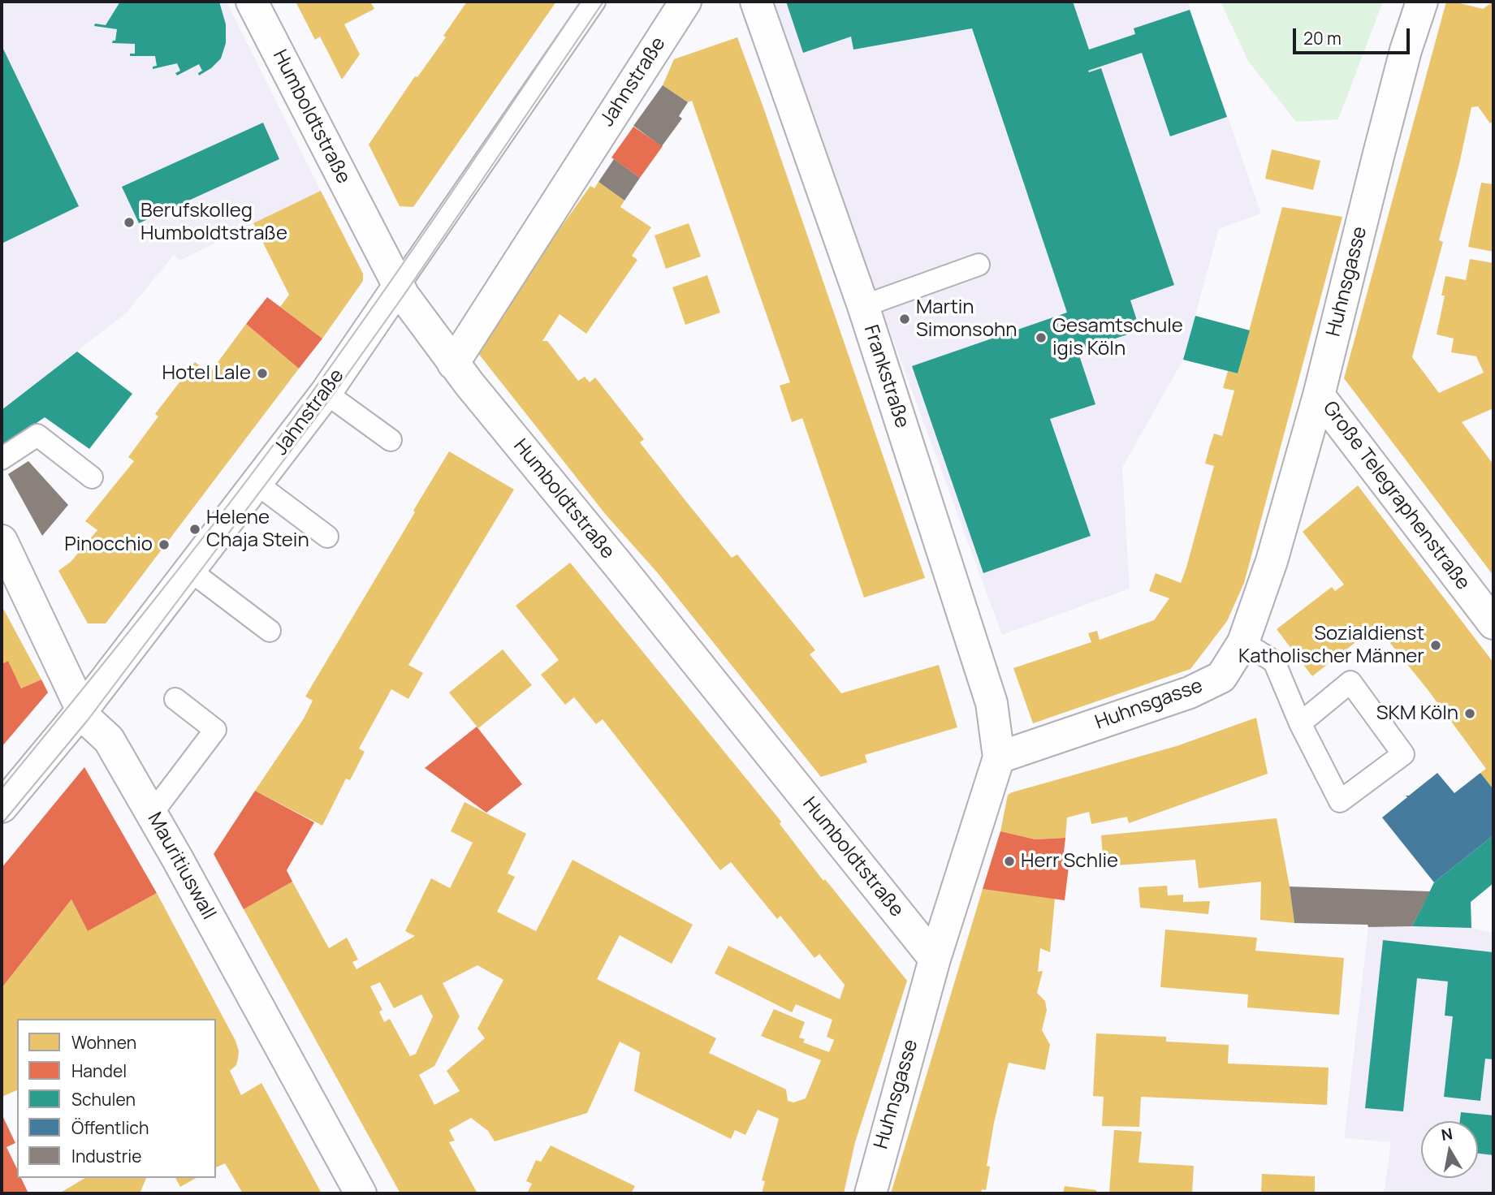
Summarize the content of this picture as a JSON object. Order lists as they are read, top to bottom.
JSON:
{
  "streets": {
    "street": [
      "Jahnstraße",
      "Humboldtstraße",
      "Huhnsgasse",
      "Frankstraße",
      "Große Telegraphenstraße",
      "Mauritiuswall"
    ]
  },
  "crossings": [
    ["Jahnstraße", "Humboldtstraße"],
    ["Jahnstraße", "Mauritiuswall"],
    ["Humboldtstraße", "Huhnsgasse"],
    ["Huhnsgasse", "Frankstraße"],
    ["Huhnsgasse", "Große Telegraphenstraße"]
  ],
  "places": [
    "Berufskolleg Humboldtstraße",
    "Martin Simonsohn",
    "Gesamtschule igis Köln",
    "Hotel Lale",
    "Helene Chaja Stein",
    "Pinocchio",
    "Sozialdienst Katholischer Männer",
    "SKM Köln",
    "Herr Schlie"
  ],
  "legend": [
    "Wohnen",
    "Handel",
    "Schulen",
    "Öffentlich",
    "Industrie"
  ],
  "scale_bar": "20 m",
  "north": "top"
}
